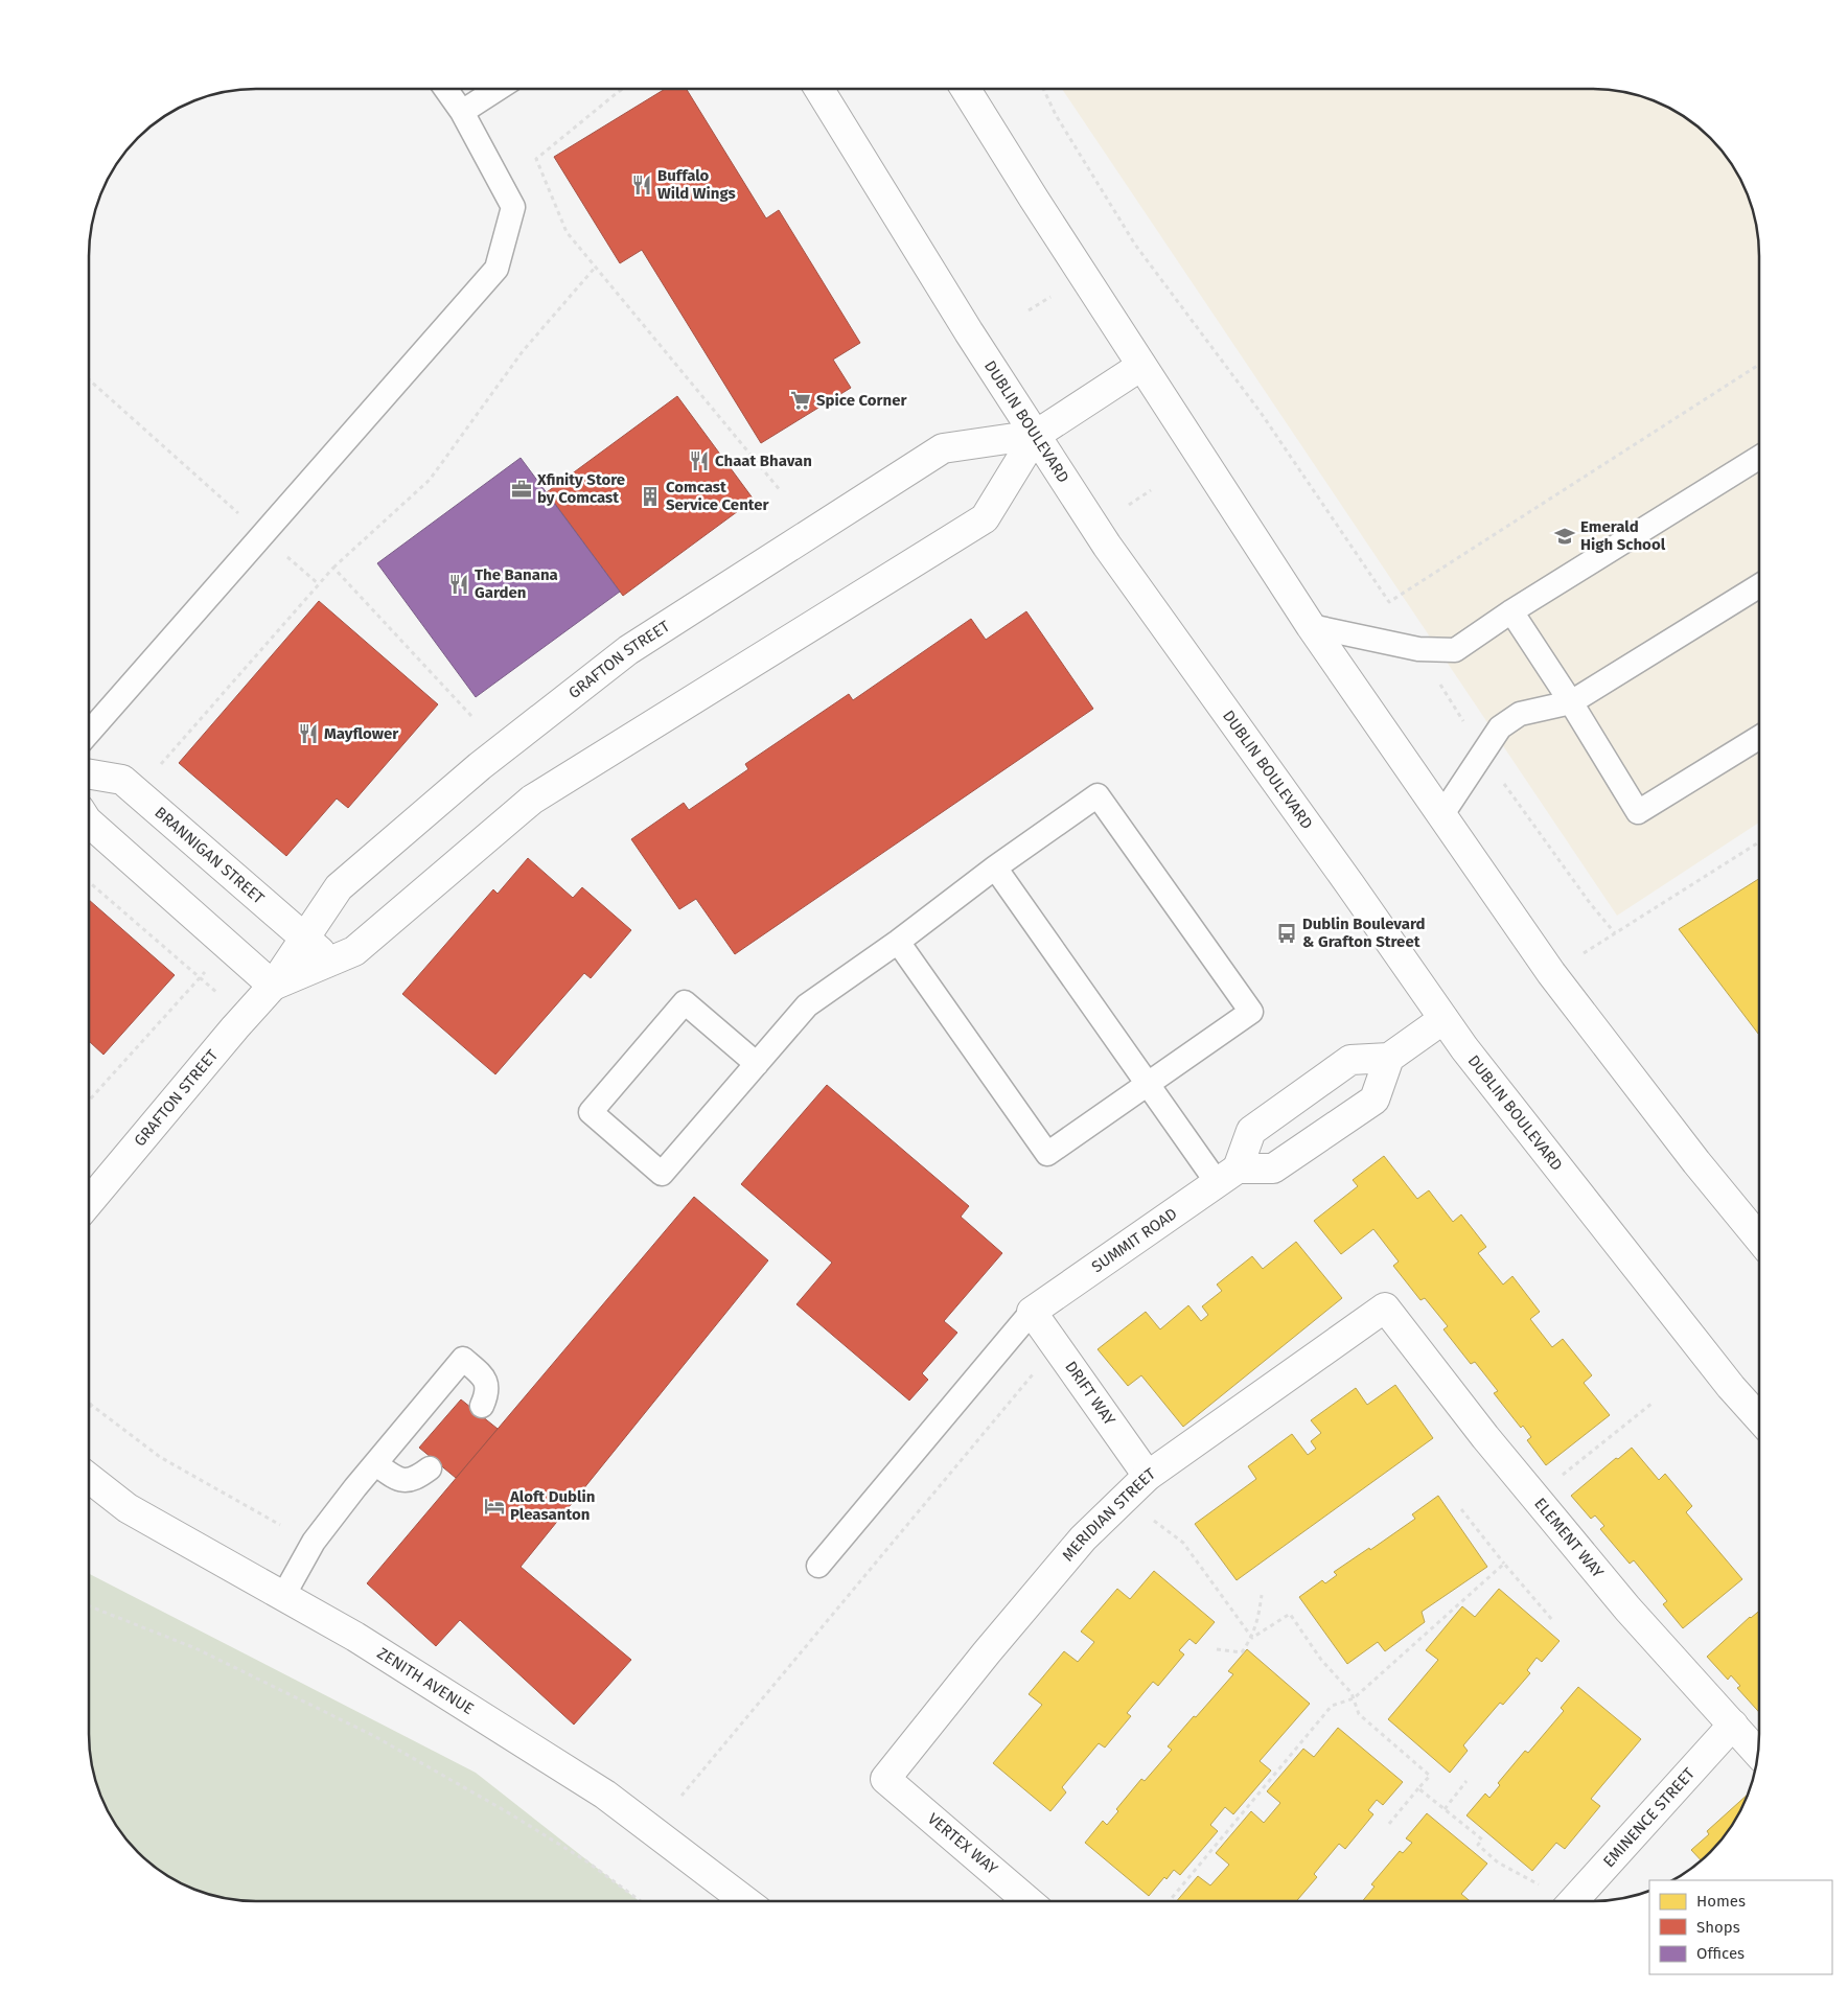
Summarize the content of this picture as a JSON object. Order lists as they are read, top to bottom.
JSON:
{
  "streets": {
    "street": [
      "DUBLIN BOULEVARD",
      "GRAFTON STREET",
      "BRANNIGAN STREET",
      "SUMMIT ROAD",
      "DRIFT WAY",
      "MERIDIAN STREET",
      "ELEMENT WAY",
      "ZENITH AVENUE",
      "EMINENCE STREET",
      "VERTEX WAY"
    ]
  },
  "crossings": [
    ["DUBLIN BOULEVARD", "GRAFTON STREET"],
    ["GRAFTON STREET", "BRANNIGAN STREET"],
    ["SUMMIT ROAD", "DRIFT WAY"],
    ["DRIFT WAY", "MERIDIAN STREET"],
    ["MERIDIAN STREET", "ELEMENT WAY"],
    ["MERIDIAN STREET", "VERTEX WAY"],
    ["ELEMENT WAY", "EMINENCE STREET"]
  ],
  "places": {
    "restaurant": [
      "Buffalo Wild Wings",
      "Chaat Bhavan",
      "The Banana Garden",
      "Mayflower"
    ],
    "supermarket": ["Spice Corner"],
    "office": ["Xfinity Store by Comcast"],
    "building": ["Comcast Service Center"],
    "school or university": ["Emerald High School"],
    "bus stop": ["Dublin Boulevard & Grafton Street"],
    "hotel": ["Aloft Dublin Pleasanton"]
  },
  "legend": ["Homes", "Shops", "Offices"]
}
